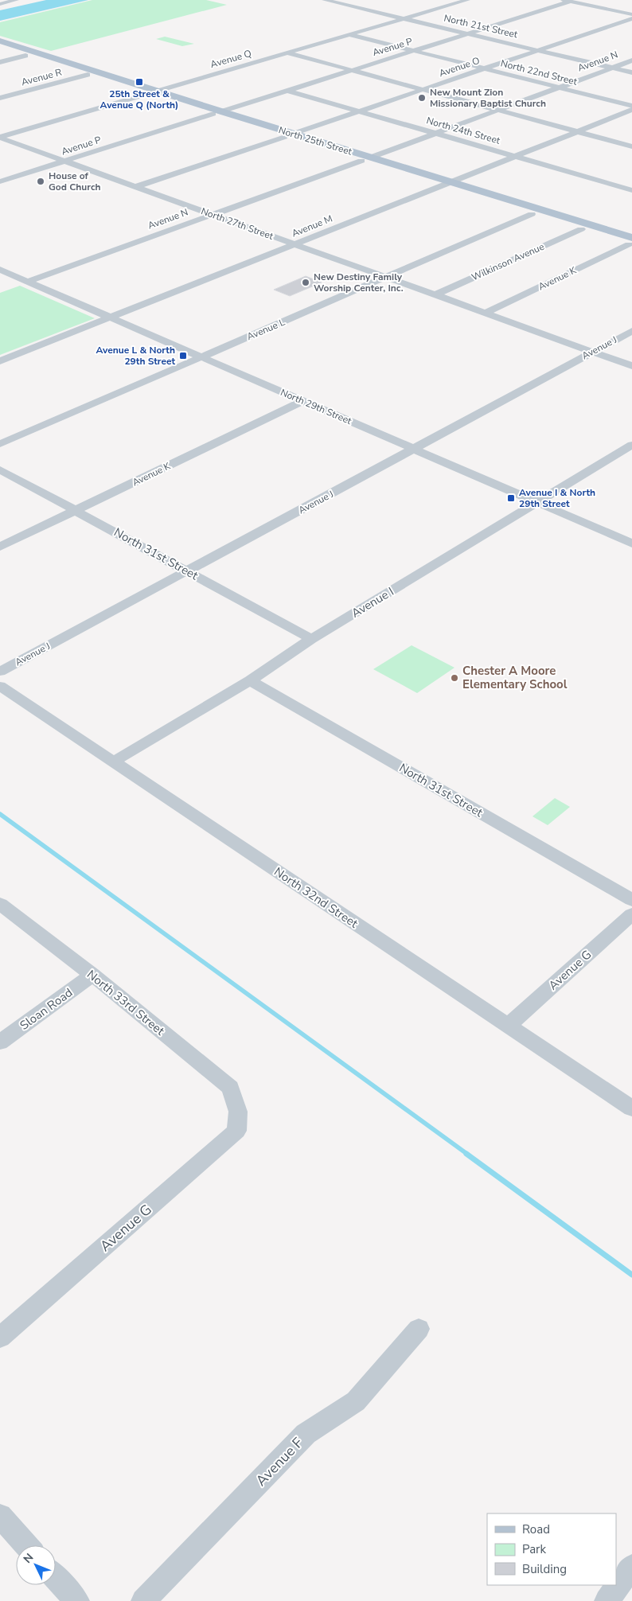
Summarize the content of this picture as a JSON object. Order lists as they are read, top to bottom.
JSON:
{
  "streets": {
    "main road": ["North 25th Street"],
    "street": [
      "North 21st Street",
      "Avenue P",
      "Avenue Q",
      "Avenue N",
      "Avenue O",
      "North 22nd Street",
      "Avenue R",
      "North 24th Street",
      "North 27th Street",
      "Avenue M",
      "Wilkinson Avenue",
      "Avenue K",
      "Avenue L",
      "Avenue J",
      "North 29th Street",
      "North 31st Street",
      "Avenue I",
      "North 32nd Street",
      "Avenue G",
      "North 33rd Street",
      "Sloan Road",
      "Avenue F"
    ]
  },
  "crossings": [
    ["North 21st Street", "Avenue P"],
    ["North 21st Street", "Avenue Q"],
    ["North 21st Street", "Avenue N"],
    ["North 21st Street", "Avenue O"],
    ["Avenue P", "North 22nd Street"],
    ["Avenue P", "North 24th Street"],
    ["Avenue P", "North 25th Street"],
    ["Avenue P", "North 27th Street"],
    ["Avenue Q", "North 22nd Street"],
    ["Avenue Q", "North 25th Street"],
    ["Avenue Q", "North 27th Street"],
    ["Avenue N", "North 22nd Street"],
    ["Avenue N", "North 24th Street"],
    ["Avenue N", "North 25th Street"],
    ["Avenue N", "North 27th Street"],
    ["Avenue N", "North 29th Street"],
    ["Avenue O", "North 22nd Street"],
    ["Avenue O", "North 24th Street"],
    ["Avenue O", "North 25th Street"],
    ["Avenue O", "North 27th Street"],
    ["Avenue R", "North 25th Street"],
    ["North 24th Street", "Avenue M"],
    ["North 25th Street", "Avenue M"],
    ["North 25th Street", "Wilkinson Avenue"],
    ["North 25th Street", "Avenue K"],
    ["North 25th Street", "Avenue L"],
    ["North 27th Street", "Avenue M"],
    ["North 27th Street", "Wilkinson Avenue"],
    ["North 27th Street", "Avenue K"],
    ["North 27th Street", "Avenue L"],
    ["North 27th Street", "Avenue J"],
    ["Avenue M", "North 29th Street"],
    ["Avenue K", "North 29th Street"],
    ["Avenue K", "North 31st Street"],
    ["Avenue L", "North 29th Street"],
    ["Avenue J", "North 29th Street"],
    ["Avenue J", "North 31st Street"],
    ["North 29th Street", "Avenue I"],
    ["North 31st Street", "Avenue I"],
    ["Avenue I", "North 32nd Street"],
    ["North 32nd Street", "Avenue G"],
    ["Avenue G", "North 33rd Street"],
    ["North 33rd Street", "Sloan Road"]
  ],
  "places": {
    "transit": ["25th Street & Avenue Q (North)", "Avenue L & North 29th Street", "Avenue I & North 29th Street"],
    "other": [
      "New Mount Zion Missionary Baptist Church",
      "House of God Church",
      "New Destiny Family Worship Center, Inc.",
      "Chester A Moore Elementary School"
    ]
  },
  "legend": ["Road", "Park", "Building"],
  "north": "top left"
}
